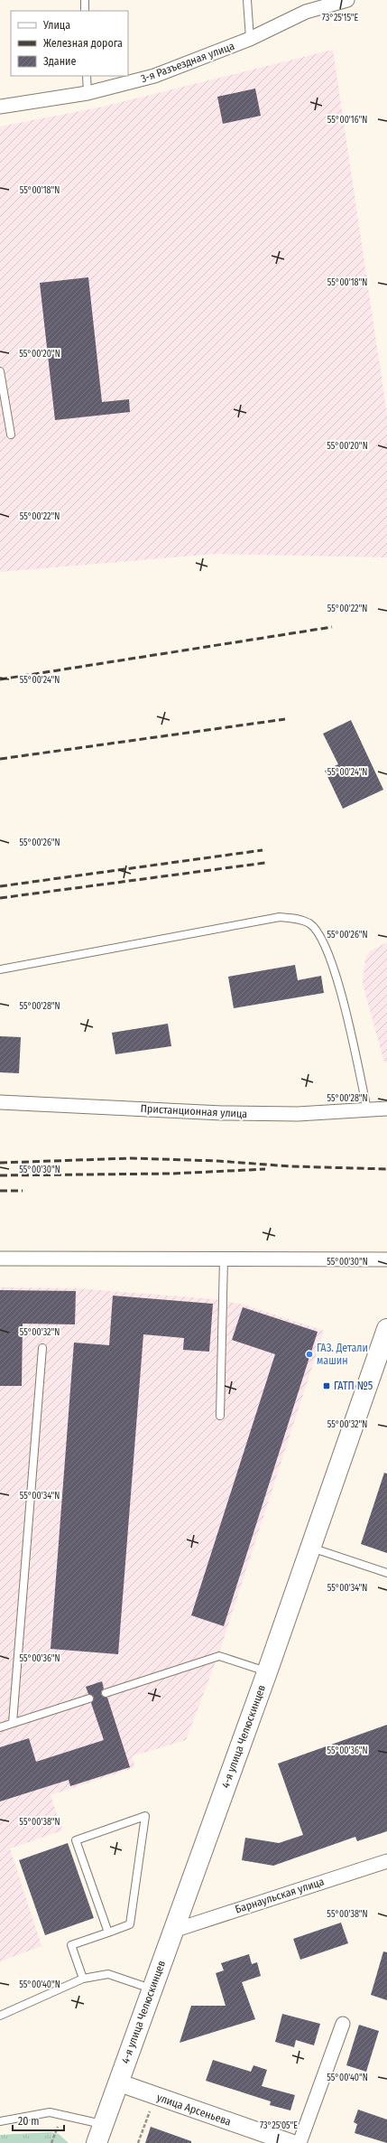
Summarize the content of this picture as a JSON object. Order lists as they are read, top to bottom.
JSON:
{
  "streets": {
    "main road": ["4-я улица Челюскинцев"],
    "street": [
      "3-я Разъездная улица",
      "Пристанционная улица",
      "Барнаульская улица",
      "улица Арсеньева"
    ]
  },
  "crossings": [
    ["4-я улица Челюскинцев", "Барнаульская улица"],
    ["4-я улица Челюскинцев", "улица Арсеньева"]
  ],
  "places": {
    "other": ["ГАЗ. Детали машин"],
    "transit": ["ГАТП №5"]
  },
  "legend": ["Улица", "Железная дорога", "Здание"],
  "scale_bar": "20 m",
  "coordinates": [
    "73°25'15\"E",
    "55°00'16\"N",
    "55°00'18\"N",
    "55°00'20\"N",
    "55°00'22\"N",
    "55°00'24\"N",
    "55°00'26\"N",
    "55°00'28\"N",
    "55°00'30\"N",
    "55°00'32\"N",
    "55°00'34\"N",
    "55°00'36\"N",
    "55°00'38\"N",
    "55°00'40\"N",
    "73°25'05\"E"
  ]
}
